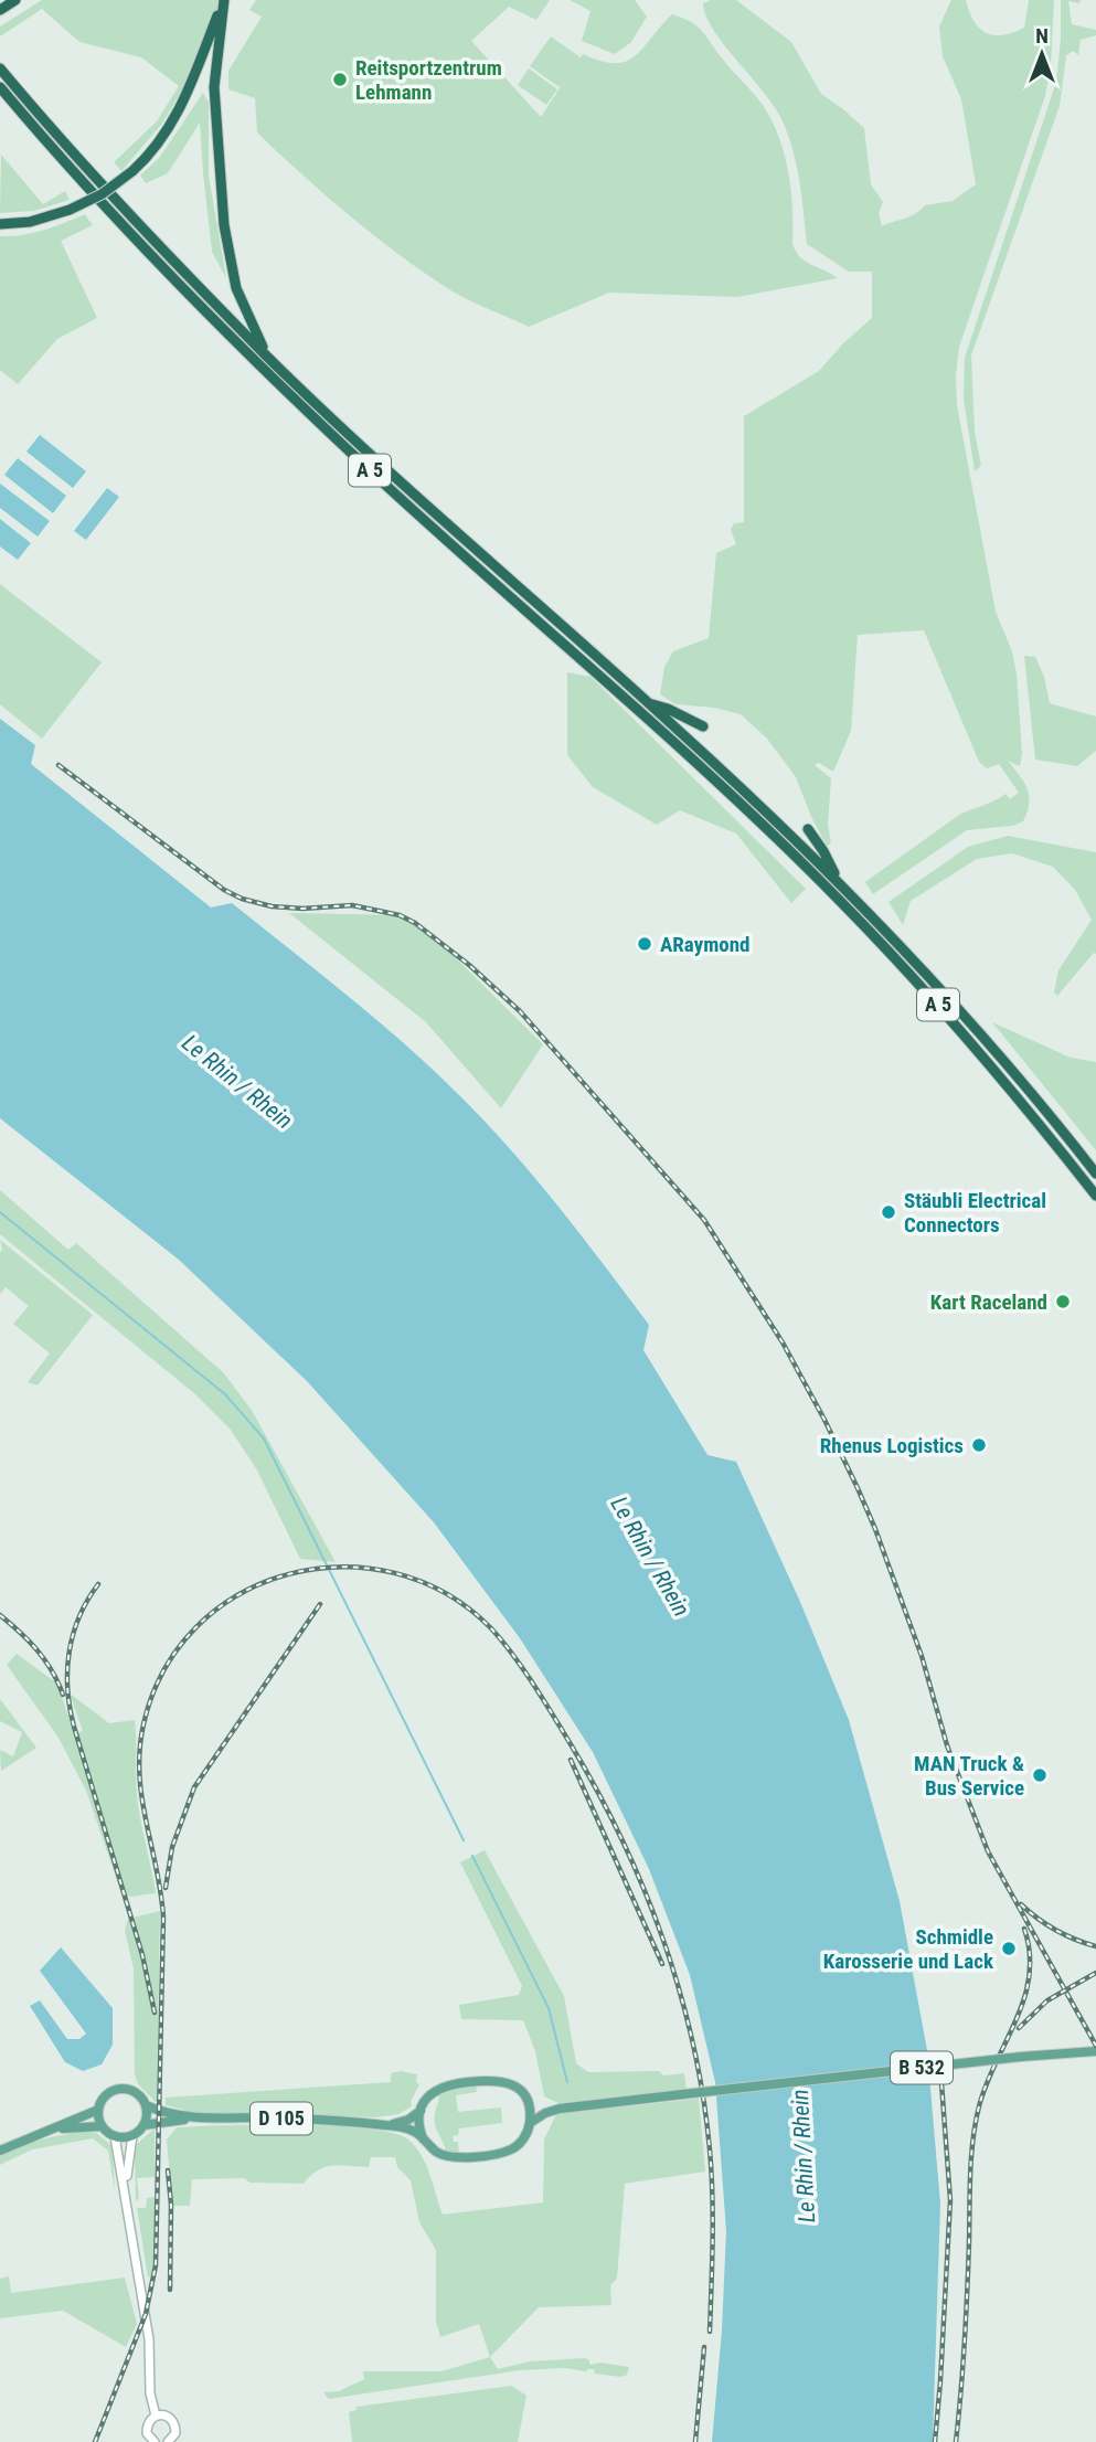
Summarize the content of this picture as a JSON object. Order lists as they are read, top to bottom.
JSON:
{
  "streets": {
    "highway": ["A 5"],
    "main road": ["B 532", "D 105"]
  },
  "water": ["Le Rhin / Rhein"],
  "places": [
    "Reitsportzentrum Lehmann",
    "ARaymond",
    "Stäubli Electrical Connectors",
    "Kart Raceland",
    "Rhenus Logistics",
    "MAN Truck & Bus Service",
    "Schmidle Karosserie und Lack"
  ],
  "north": "top"
}
